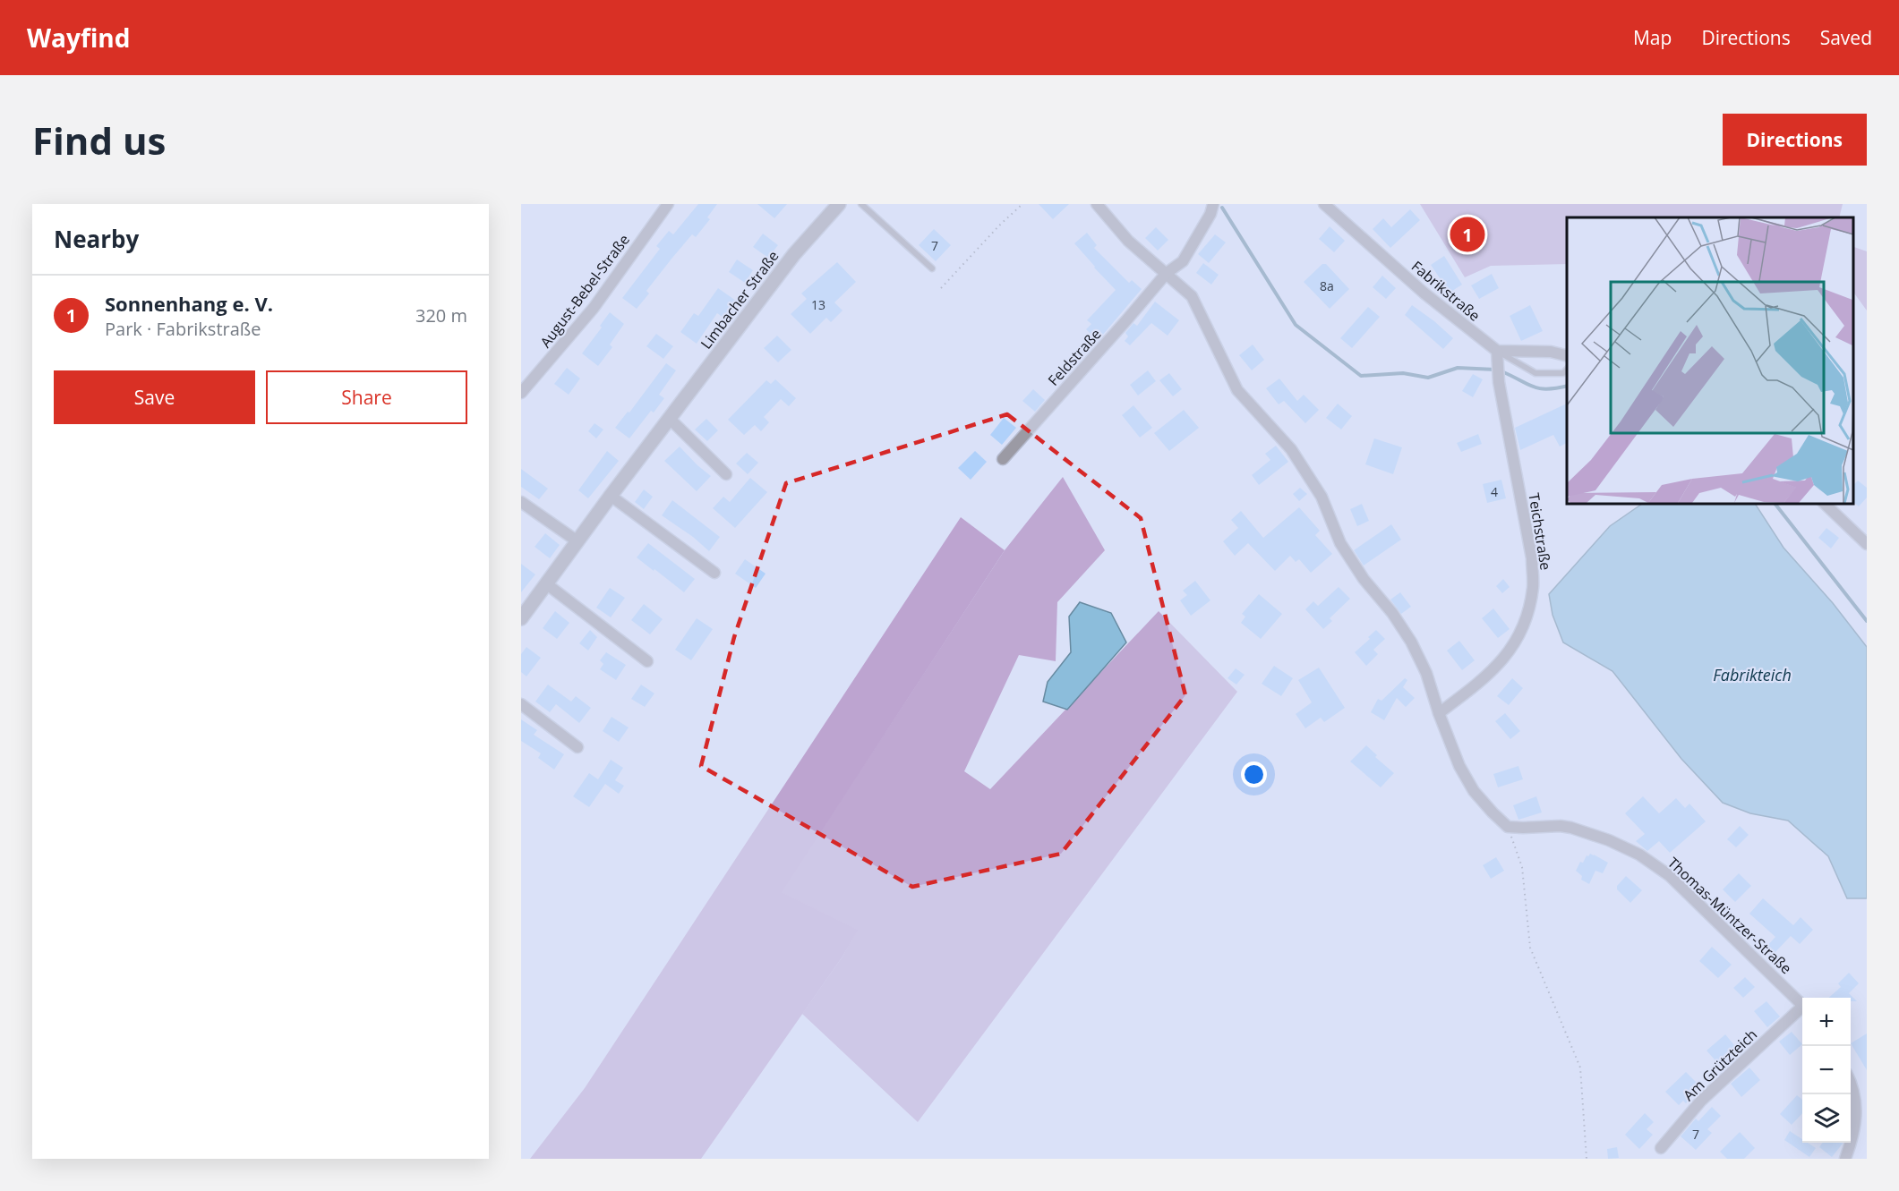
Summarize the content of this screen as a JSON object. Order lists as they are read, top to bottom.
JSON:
{
  "streets": {
    "street": [
      "August-Bebel-Straße",
      "Fabrikstraße",
      "Limbacher Straße",
      "Feldstraße",
      "Teichstraße",
      "Thomas-Müntzer-Straße",
      "Am Grützteich"
    ]
  },
  "crossings": [
    ["Fabrikstraße", "Teichstraße"]
  ],
  "water": ["Fabrikteich"],
  "house_numbers": [
    "7",
    "8a",
    "13",
    "4",
    "7"
  ],
  "page": {
    "header": "Wayfind",
    "nav": ["Map", "Directions", "Saved"],
    "buttons": [
      "Directions",
      ["Save", "Share"]
    ],
    "title": "Find us",
    "heading": "Nearby",
    "pins": "1",
    "list": [
      {
        "mark": "1",
        "name": "Sonnenhang e. V.",
        "note": "Park · Fabrikstraße",
        "value": "320 m"
      }
    ],
    "map_buttons": ["+", "−"]
  }
}
